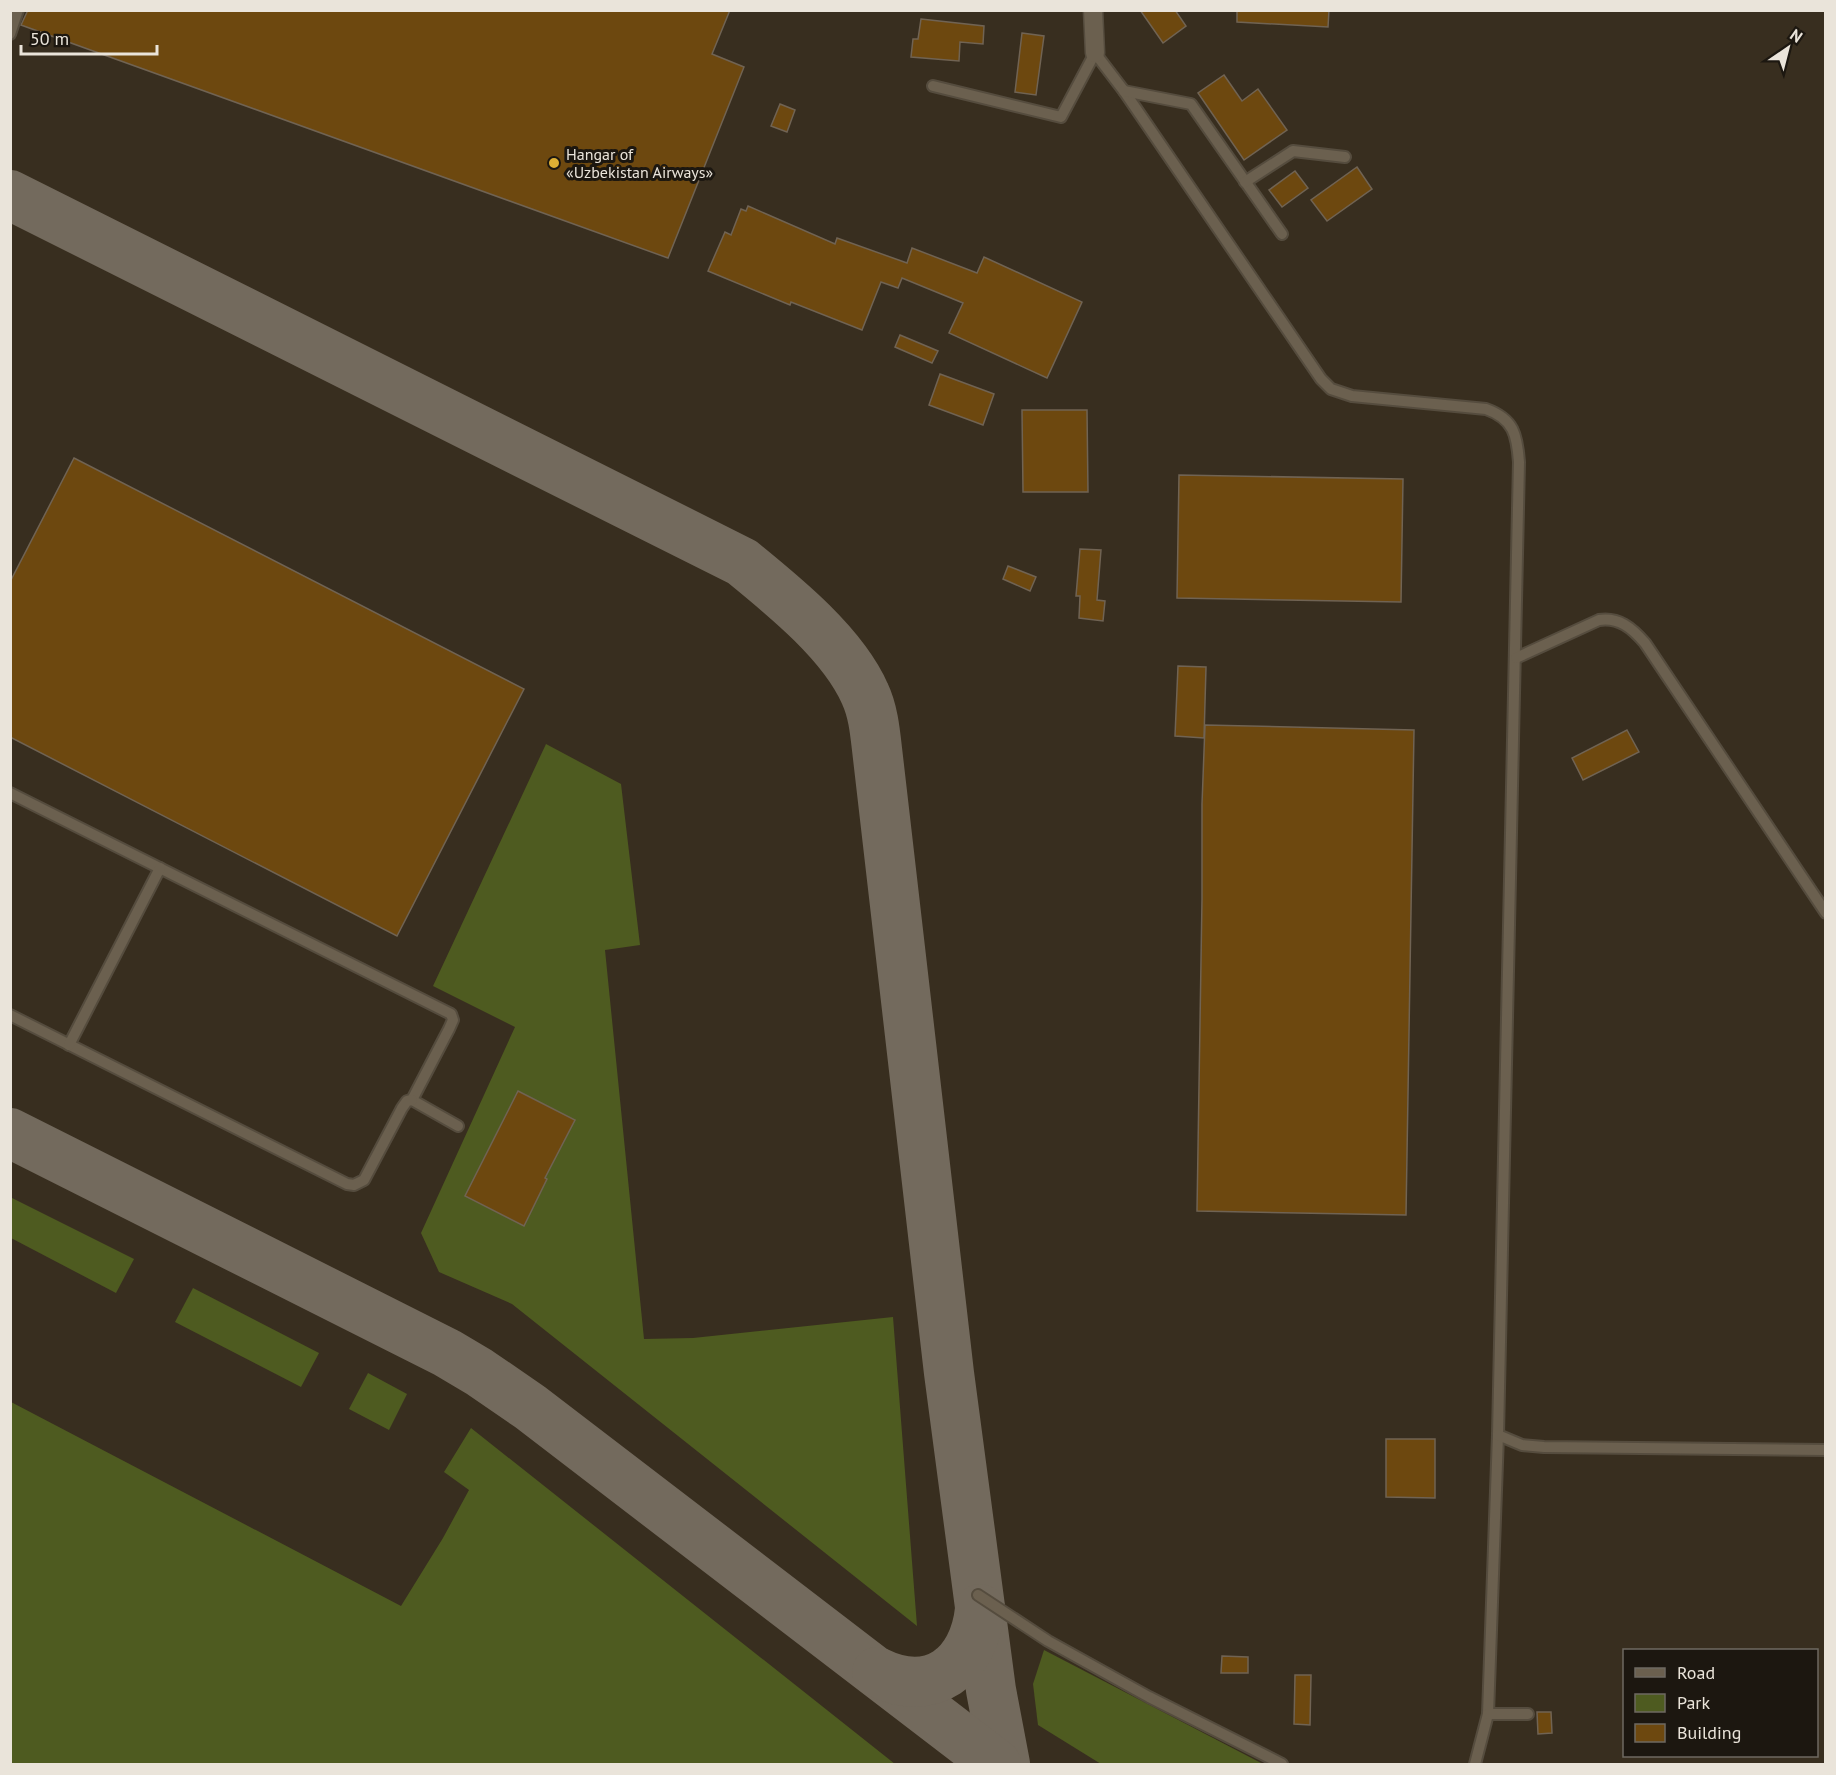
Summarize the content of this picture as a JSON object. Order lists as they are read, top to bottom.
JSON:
{
  "places": ["Hangar of «Uzbekistan Airways»"],
  "legend": ["Road", "Park", "Building"],
  "scale_bar": "50 m",
  "north": "top right"
}
